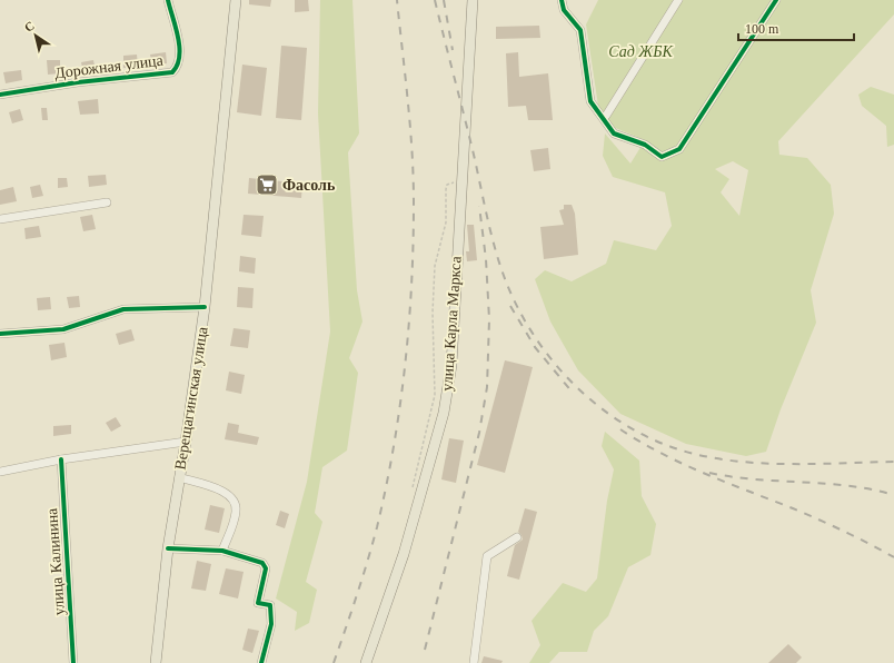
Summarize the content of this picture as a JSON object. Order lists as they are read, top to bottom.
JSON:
{
  "streets": {
    "main road": ["улица Карла Маркса", "Верещагинская улица"],
    "street": ["Дорожная улица", "улица Калинина"]
  },
  "parks": ["Сад ЖБК"],
  "places": {
    "supermarket": ["Фасоль"]
  },
  "scale_bar": "100 m",
  "north": "top left"
}
